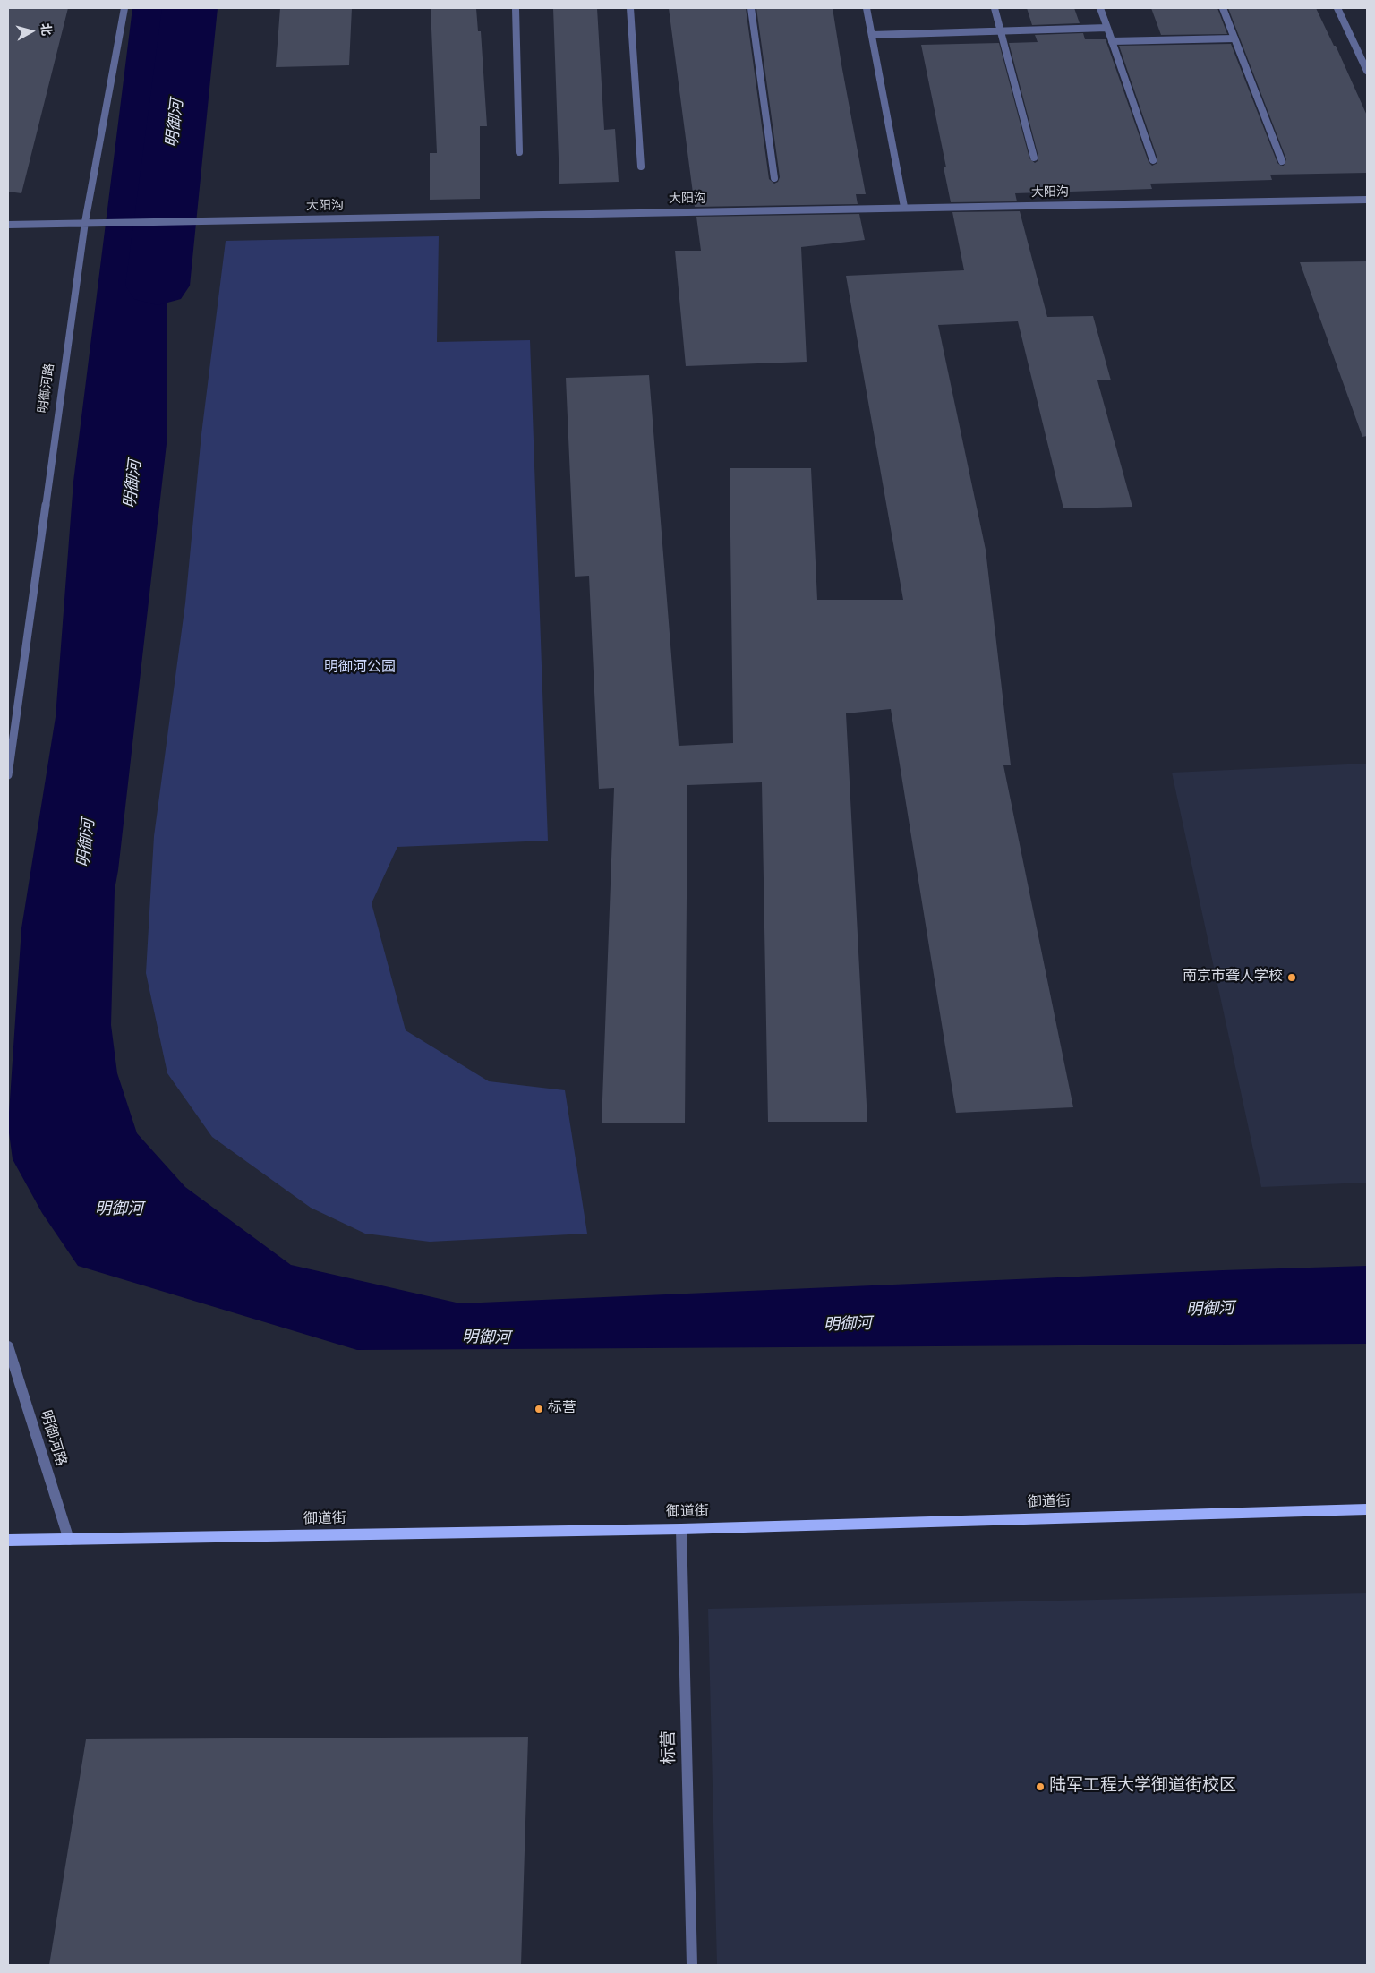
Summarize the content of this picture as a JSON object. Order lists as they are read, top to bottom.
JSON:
{
  "streets": {
    "main road": ["御道街"],
    "street": ["大阳沟", "明御河路", "标营"]
  },
  "crossings": [
    ["大阳沟", "明御河路"],
    ["明御河路", "御道街"],
    ["御道街", "标营"]
  ],
  "water": ["明御河"],
  "parks": ["明御河公园"],
  "places": ["南京市聋人学校", "标营", "陆军工程大学御道街校区"],
  "north": "right"
}
